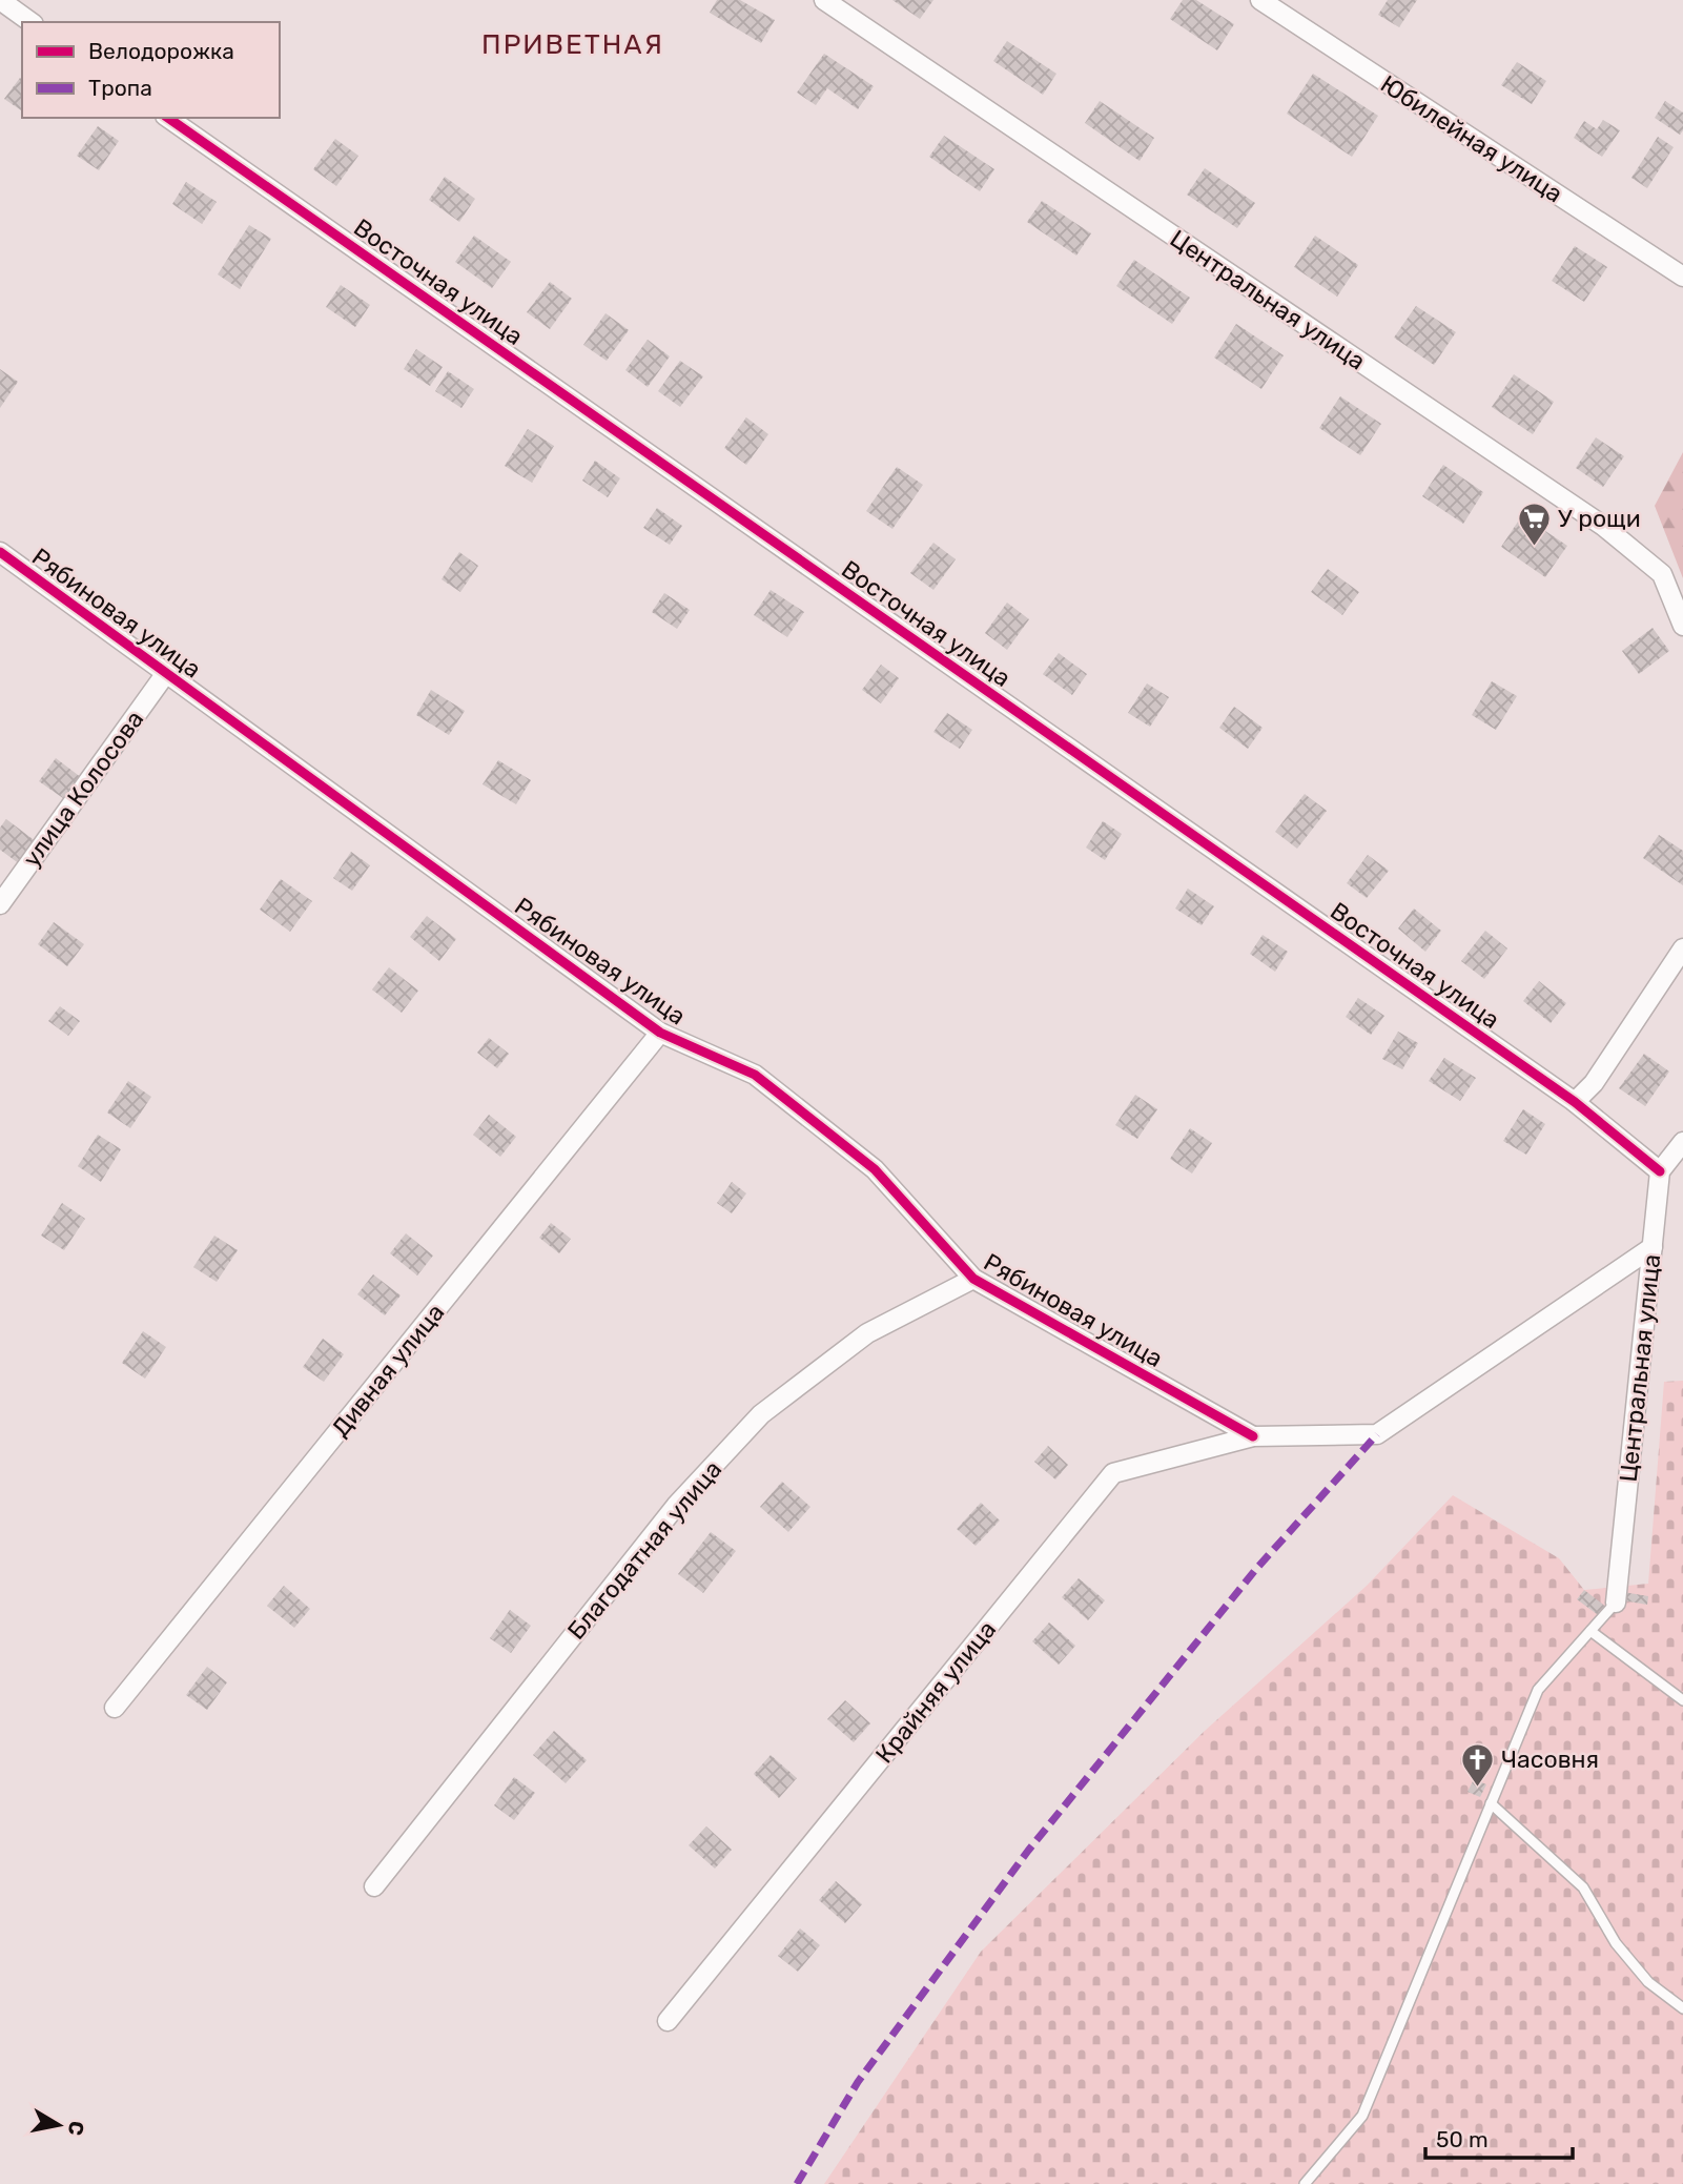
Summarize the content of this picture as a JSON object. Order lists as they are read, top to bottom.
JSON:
{
  "streets": {
    "street": [
      "Юбилейная улица",
      "Восточная улица",
      "Центральная улица",
      "Рябиновая улица",
      "улица Колосова",
      "Дивная улица",
      "Благодатная улица",
      "Крайняя улица"
    ]
  },
  "crossings": [
    ["Восточная улица", "Центральная улица"],
    ["Центральная улица", "Крайняя улица"],
    ["Рябиновая улица", "улица Колосова"],
    ["Рябиновая улица", "Дивная улица"],
    ["Рябиновая улица", "Благодатная улица"],
    ["Рябиновая улица", "Крайняя улица"]
  ],
  "districts": ["ПРИВЕТНАЯ"],
  "places": {
    "supermarket": ["У рощи"],
    "church": ["Часовня"]
  },
  "legend": ["Велодорожка", "Тропа"],
  "scale_bar": "50 m",
  "north": "right"
}
